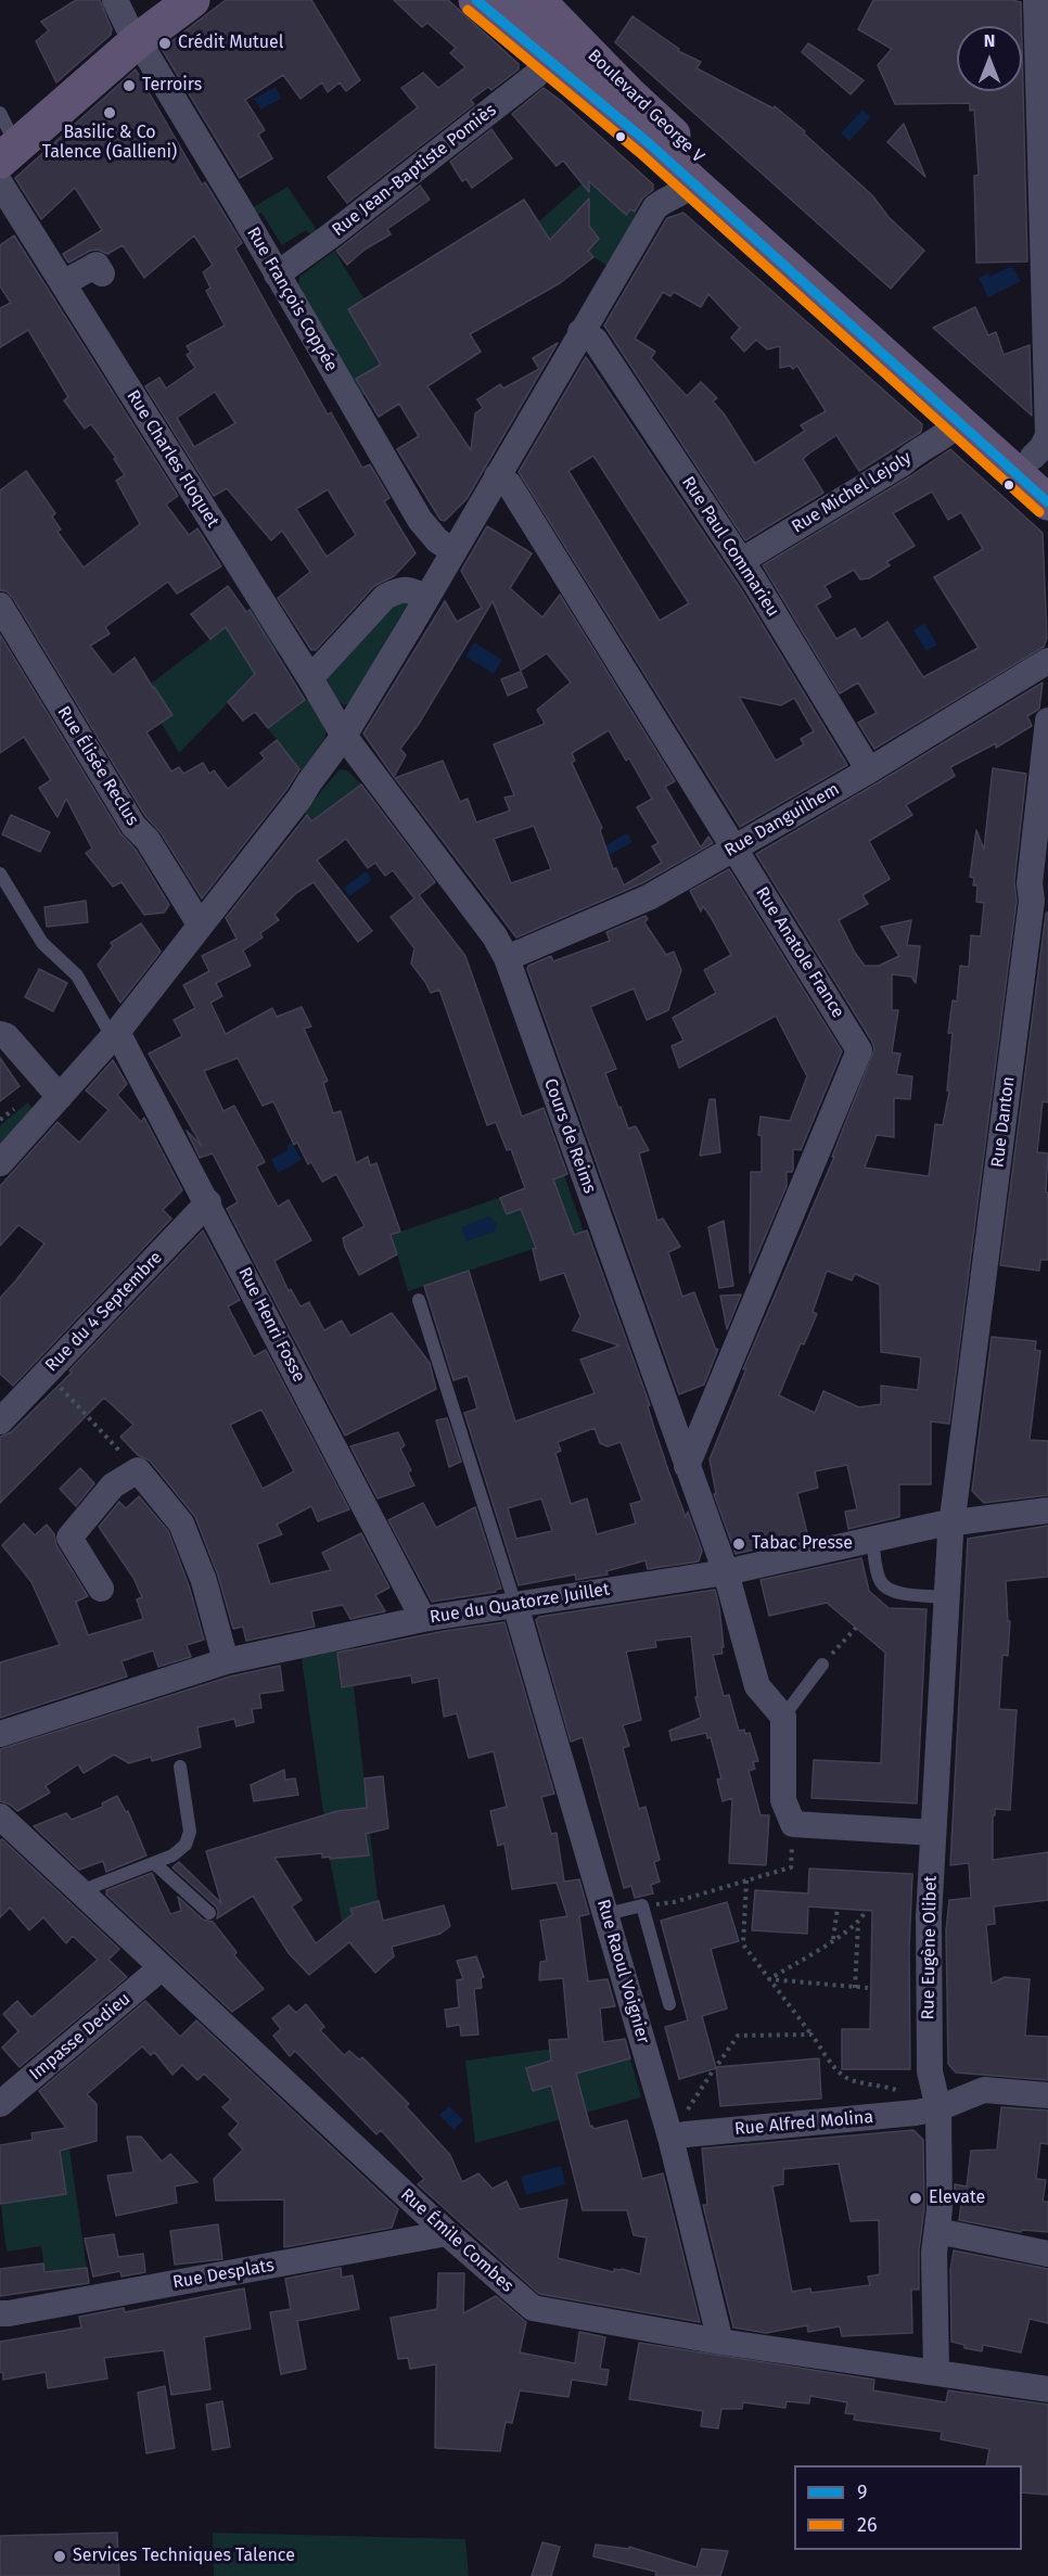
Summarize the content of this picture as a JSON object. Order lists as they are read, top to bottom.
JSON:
{
  "streets": {
    "main road": ["Boulevard George V"],
    "street": [
      "Rue Jean-Baptiste Pomiès",
      "Rue François Coppée",
      "Rue Charles Floquet",
      "Rue Michel Lejoly",
      "Rue Paul Commarieu",
      "Rue Élisée Reclus",
      "Rue Danguilhem",
      "Rue Anatole France",
      "Rue Danton",
      "Cours de Reims",
      "Rue du 4 Septembre",
      "Rue Henri Fosse",
      "Rue du Quatorze Juillet",
      "Rue Eugène Olibet",
      "Rue Raoul Voignier",
      "Impasse Dedieu",
      "Rue Alfred Molina",
      "Rue Émile Combes",
      "Rue Desplats"
    ]
  },
  "crossings": [
    ["Boulevard George V", "Rue Jean-Baptiste Pomiès"],
    ["Boulevard George V", "Rue Michel Lejoly"],
    ["Rue Jean-Baptiste Pomiès", "Rue François Coppée"],
    ["Rue Charles Floquet", "Cours de Reims"],
    ["Rue Michel Lejoly", "Rue Paul Commarieu"],
    ["Rue Paul Commarieu", "Rue Danguilhem"],
    ["Rue Danguilhem", "Rue Anatole France"],
    ["Rue Danguilhem", "Cours de Reims"],
    ["Rue Anatole France", "Cours de Reims"],
    ["Rue Danton", "Rue du Quatorze Juillet"],
    ["Rue Danton", "Rue Eugène Olibet"],
    ["Cours de Reims", "Rue du Quatorze Juillet"],
    ["Rue du 4 Septembre", "Rue Henri Fosse"],
    ["Rue Henri Fosse", "Rue du Quatorze Juillet"],
    ["Rue du Quatorze Juillet", "Rue Eugène Olibet"],
    ["Rue du Quatorze Juillet", "Rue Raoul Voignier"],
    ["Rue Eugène Olibet", "Rue Alfred Molina"],
    ["Rue Eugène Olibet", "Rue Émile Combes"],
    ["Rue Raoul Voignier", "Rue Alfred Molina"],
    ["Rue Raoul Voignier", "Rue Émile Combes"],
    ["Impasse Dedieu", "Rue Émile Combes"],
    ["Rue Émile Combes", "Rue Desplats"]
  ],
  "places": [
    "Crédit Mutuel",
    "Terroirs",
    "Basilic & Co Talence (Gallieni)",
    "Tabac Presse",
    "Elevate",
    "Services Techniques Talence"
  ],
  "lines": ["transit line 9", "transit line 26"],
  "legend": ["9", "26"],
  "north": "top"
}
